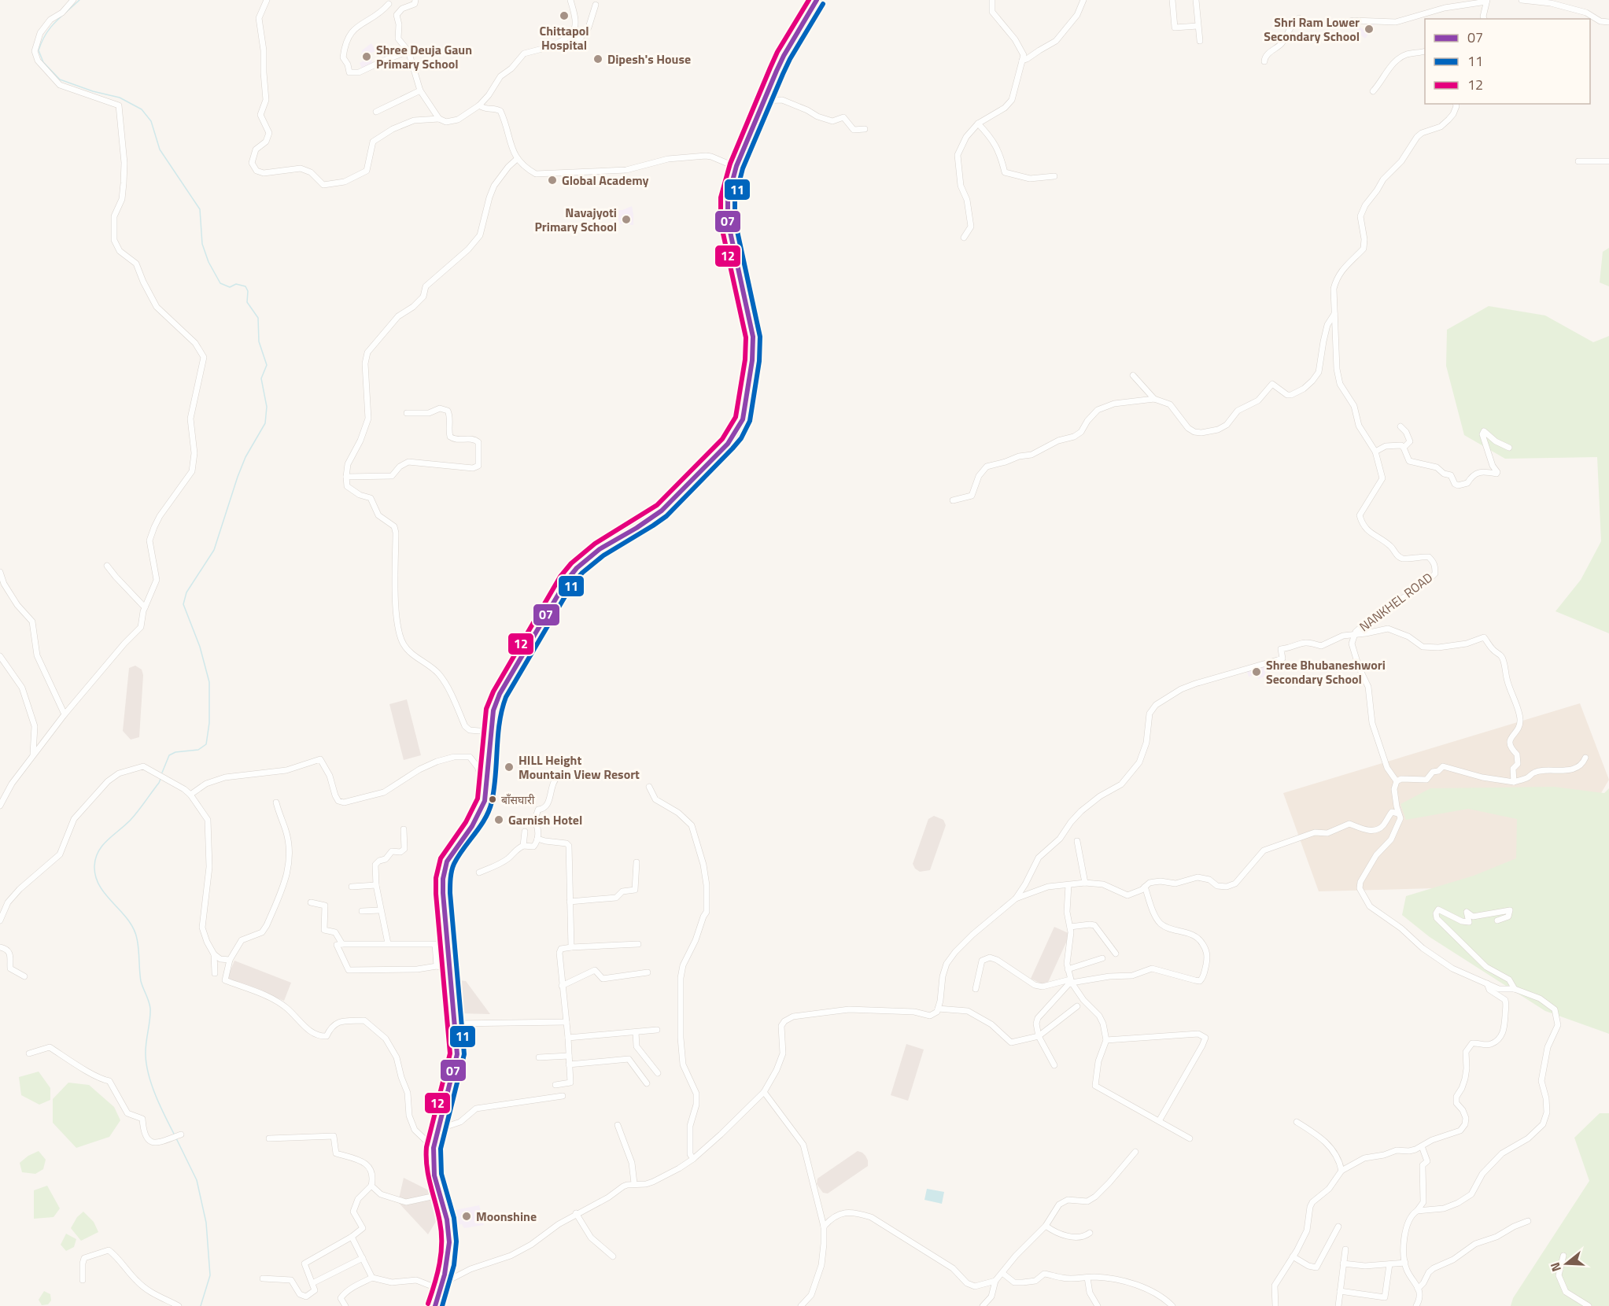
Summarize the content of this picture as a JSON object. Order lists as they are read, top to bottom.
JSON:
{
  "streets": {
    "street": ["NANKHEL ROAD"]
  },
  "places": [
    "Chittapol Hospital",
    "Shri Ram Lower Secondary School",
    "Shree Deuja Gaun Primary School",
    "Dipesh's House",
    "Global Academy",
    "Navajyoti Primary School",
    "Shree Bhubaneshwori Secondary School",
    "HILL Height Mountain View Resort",
    "बाँसघारी",
    "Garnish Hotel",
    "Moonshine"
  ],
  "lines": ["transit line 07", "transit line 12", "transit line 11"],
  "legend": ["07", "11", "12"],
  "north": "left"
}
